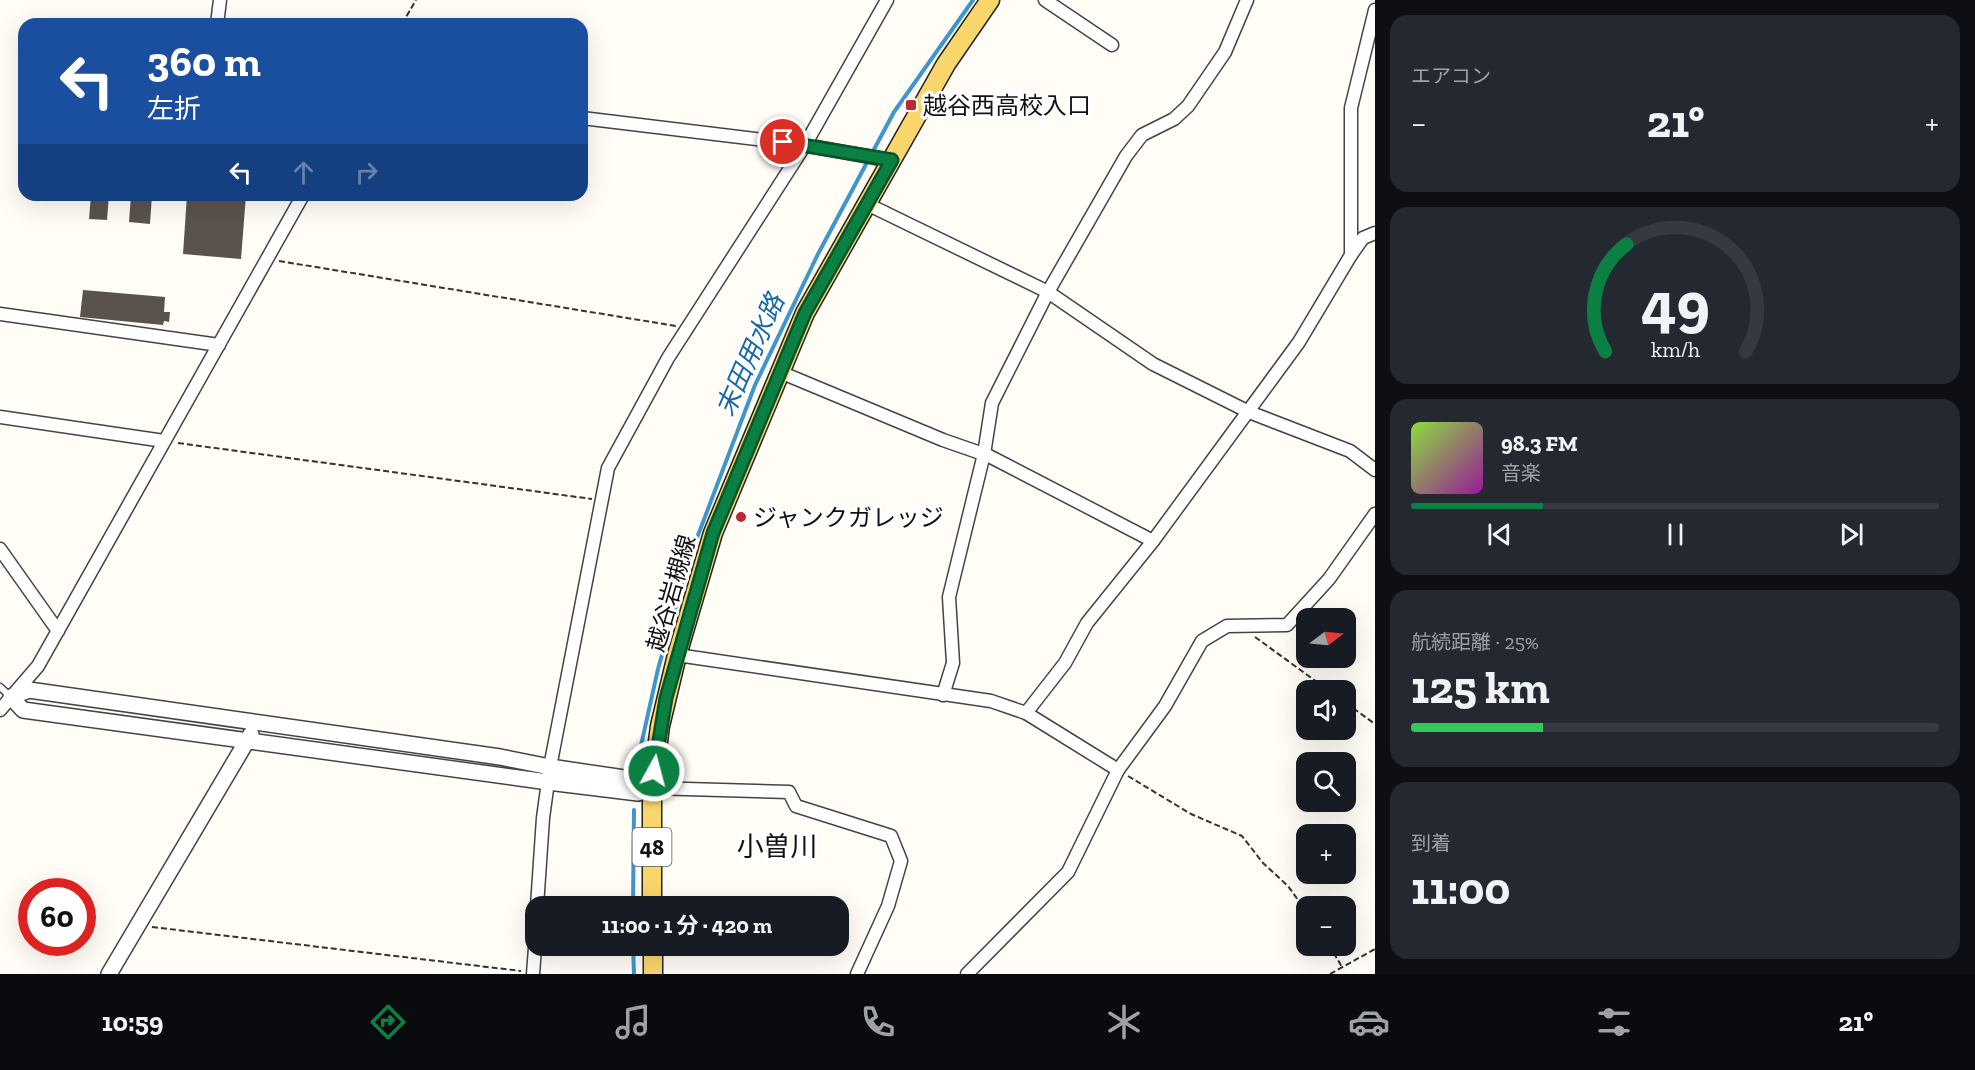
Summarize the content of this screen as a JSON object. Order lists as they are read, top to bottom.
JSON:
{
  "streets": {
    "main road": ["越谷岩槻線", "48"]
  },
  "districts": ["小曽川"],
  "water": ["末田用水路"],
  "places": {
    "transit": ["越谷西高校入口"],
    "other": ["ジャンクガレッジ"]
  },
  "north": "right",
  "page": {
    "tile": [
      "エアコン",
      ["航続距離 · 25%", "125 km"],
      ["到着", "11:00"]
    ],
    "turn": ["360 m", "左折"],
    "heat": ["−", "21°", "+"],
    "song": ["98.3 FM", "音楽"],
    "map_buttons": ["+", "−"],
    "limit": "60",
    "trip": "11:00 · 1 分 · 420 m",
    "tabs": ["10:59", "21°"],
    "gauge": ["49", "km/h"]
  }
}
